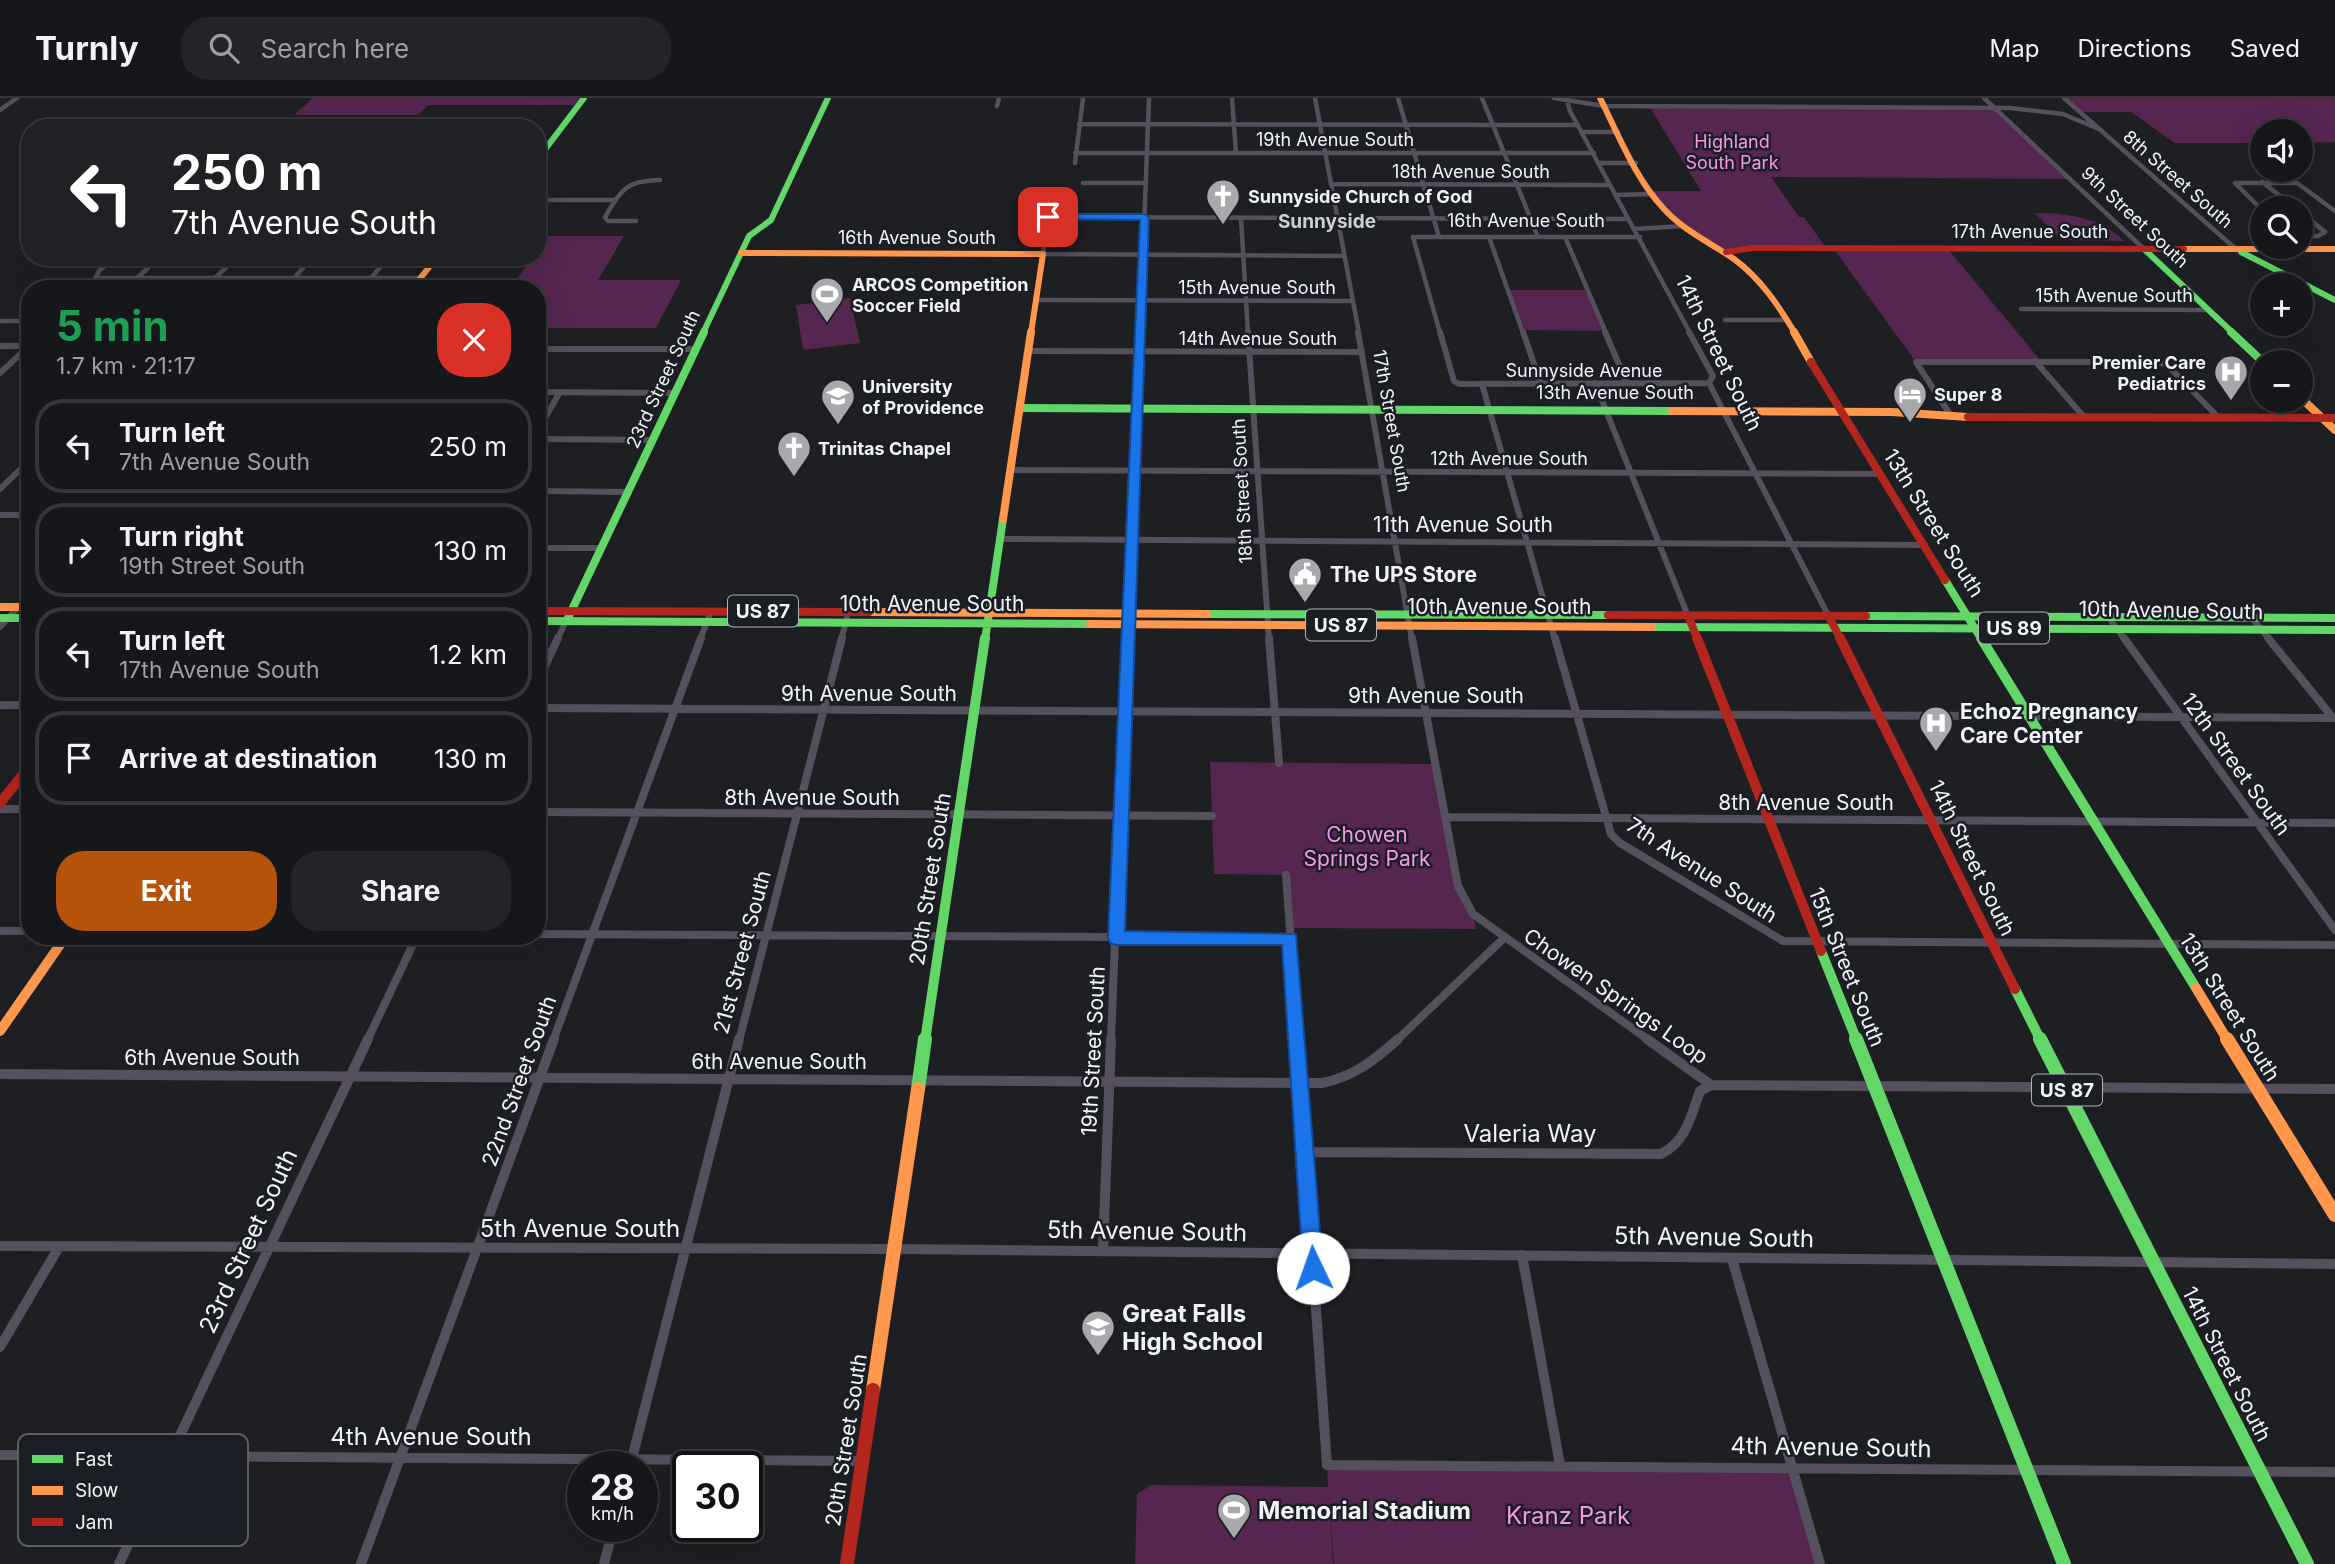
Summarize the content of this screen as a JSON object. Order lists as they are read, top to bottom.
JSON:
{
  "streets": {
    "main road": [
      "9th Street South",
      "16th Avenue South",
      "17th Avenue South",
      "14th Street South",
      "23rd Street South",
      "13th Avenue South",
      "13th Street South",
      "10th Avenue South",
      "US 87",
      "US 89",
      "20th Street South",
      "15th Street South"
    ],
    "street": [
      "19th Avenue South",
      "18th Avenue South",
      "8th Street South",
      "15th Avenue South",
      "14th Avenue South",
      "Sunnyside Avenue",
      "17th Street South",
      "12th Avenue South",
      "18th Street South",
      "11th Avenue South",
      "9th Avenue South",
      "12th Street South",
      "8th Avenue South",
      "7th Avenue South",
      "21st Street South",
      "Chowen Springs Loop",
      "19th Street South",
      "6th Avenue South",
      "22nd Street South",
      "Valeria Way",
      "5th Avenue South",
      "4th Avenue South"
    ]
  },
  "crossings": [
    ["19th Avenue South", "14th Street South"],
    ["19th Avenue South", "17th Street South"],
    ["19th Avenue South", "19th Street South"],
    ["18th Avenue South", "14th Street South"],
    ["18th Avenue South", "17th Street South"],
    ["8th Street South", "17th Avenue South"],
    ["9th Street South", "17th Avenue South"],
    ["9th Street South", "15th Avenue South"],
    ["16th Avenue South", "14th Street South"],
    ["16th Avenue South", "Sunnyside Avenue"],
    ["16th Avenue South", "23rd Street South"],
    ["16th Avenue South", "17th Street South"],
    ["16th Avenue South", "18th Street South"],
    ["16th Avenue South", "20th Street South"],
    ["16th Avenue South", "19th Street South"],
    ["17th Avenue South", "13th Street South"],
    ["15th Avenue South", "17th Street South"],
    ["15th Avenue South", "18th Street South"],
    ["15th Avenue South", "20th Street South"],
    ["15th Avenue South", "19th Street South"],
    ["14th Avenue South", "17th Street South"],
    ["14th Avenue South", "18th Street South"],
    ["14th Avenue South", "20th Street South"],
    ["14th Avenue South", "19th Street South"],
    ["14th Street South", "Sunnyside Avenue"],
    ["14th Street South", "13th Avenue South"],
    ["14th Street South", "12th Avenue South"],
    ["14th Street South", "11th Avenue South"],
    ["14th Street South", "10th Avenue South"],
    ["14th Street South", "9th Avenue South"],
    ["14th Street South", "8th Avenue South"],
    ["14th Street South", "7th Avenue South"],
    ["14th Street South", "5th Avenue South"],
    ["14th Street South", "4th Avenue South"],
    ["Sunnyside Avenue", "7th Avenue South"],
    ["Sunnyside Avenue", "15th Street South"],
    ["23rd Street South", "10th Avenue South"],
    ["23rd Street South", "6th Avenue South"],
    ["23rd Street South", "5th Avenue South"],
    ["13th Avenue South", "17th Street South"],
    ["13th Avenue South", "18th Street South"],
    ["13th Avenue South", "13th Street South"],
    ["13th Avenue South", "7th Avenue South"],
    ["13th Avenue South", "20th Street South"],
    ["13th Avenue South", "15th Street South"],
    ["13th Avenue South", "19th Street South"],
    ["17th Street South", "12th Avenue South"],
    ["17th Street South", "11th Avenue South"],
    ["17th Street South", "10th Avenue South"],
    ["17th Street South", "9th Avenue South"],
    ["17th Street South", "8th Avenue South"],
    ["17th Street South", "Chowen Springs Loop"],
    ["17th Street South", "6th Avenue South"],
    ["12th Avenue South", "18th Street South"],
    ["12th Avenue South", "13th Street South"],
    ["12th Avenue South", "7th Avenue South"],
    ["12th Avenue South", "20th Street South"],
    ["12th Avenue South", "15th Street South"],
    ["12th Avenue South", "19th Street South"],
    ["18th Street South", "11th Avenue South"],
    ["18th Street South", "10th Avenue South"],
    ["18th Street South", "9th Avenue South"],
    ["13th Street South", "11th Avenue South"],
    ["13th Street South", "10th Avenue South"],
    ["13th Street South", "9th Avenue South"],
    ["13th Street South", "8th Avenue South"],
    ["13th Street South", "7th Avenue South"],
    ["11th Avenue South", "7th Avenue South"],
    ["11th Avenue South", "20th Street South"],
    ["11th Avenue South", "15th Street South"],
    ["11th Avenue South", "19th Street South"],
    ["10th Avenue South", "12th Street South"],
    ["10th Avenue South", "7th Avenue South"],
    ["10th Avenue South", "20th Street South"],
    ["10th Avenue South", "21st Street South"],
    ["10th Avenue South", "15th Street South"],
    ["10th Avenue South", "19th Street South"],
    ["10th Avenue South", "22nd Street South"],
    ["9th Avenue South", "12th Street South"],
    ["9th Avenue South", "7th Avenue South"],
    ["9th Avenue South", "20th Street South"],
    ["9th Avenue South", "21st Street South"],
    ["9th Avenue South", "15th Street South"],
    ["9th Avenue South", "19th Street South"],
    ["9th Avenue South", "22nd Street South"],
    ["12th Street South", "8th Avenue South"],
    ["8th Avenue South", "7th Avenue South"],
    ["8th Avenue South", "20th Street South"],
    ["8th Avenue South", "21st Street South"],
    ["8th Avenue South", "15th Street South"],
    ["8th Avenue South", "19th Street South"],
    ["8th Avenue South", "22nd Street South"],
    ["7th Avenue South", "15th Street South"],
    ["20th Street South", "6th Avenue South"],
    ["20th Street South", "5th Avenue South"],
    ["20th Street South", "4th Avenue South"],
    ["21st Street South", "6th Avenue South"],
    ["21st Street South", "5th Avenue South"],
    ["15th Street South", "Chowen Springs Loop"],
    ["15th Street South", "5th Avenue South"],
    ["15th Street South", "4th Avenue South"],
    ["Chowen Springs Loop", "6th Avenue South"],
    ["Chowen Springs Loop", "Valeria Way"],
    ["19th Street South", "6th Avenue South"],
    ["19th Street South", "5th Avenue South"],
    ["6th Avenue South", "22nd Street South"],
    ["22nd Street South", "5th Avenue South"],
    ["22nd Street South", "4th Avenue South"],
    ["5th Avenue South", "4th Avenue South"]
  ],
  "districts": ["Sunnyside"],
  "parks": ["Highland South Park", "Chowen Springs Park", "Kranz Park"],
  "places": {
    "church": ["Sunnyside Church of God", "Trinitas Chapel"],
    "sports": ["ARCOS Competition Soccer Field", "Memorial Stadium"],
    "hospital": ["Premier Care Pediatrics", "Echoz Pregnancy Care Center"],
    "hotel": ["Super 8"],
    "school or university": ["University of Providence", "Great Falls High School"],
    "public building": ["The UPS Store"]
  },
  "legend": ["Fast", "Slow", "Jam"],
  "page": {
    "header": "Turnly",
    "search": "Search here",
    "nav": ["Map", "Directions", "Saved"],
    "map_buttons": ["+", "−"],
    "turn": ["250 m", "7th Avenue South"],
    "heading": ["5 min", "1.7 km · 21:17"],
    "list": [
      {
        "name": "Turn left",
        "note": "7th Avenue South",
        "value": "250 m"
      },
      {
        "name": "Turn right",
        "note": "19th Street South",
        "value": "130 m"
      },
      {
        "name": "Turn left",
        "note": "17th Avenue South",
        "value": "1.2 km"
      },
      {
        "name": "Arrive at destination",
        "value": "130 m"
      }
    ],
    "buttons": ["Exit", "Share"],
    "speed": "28 km/h",
    "limit": "30"
  }
}
